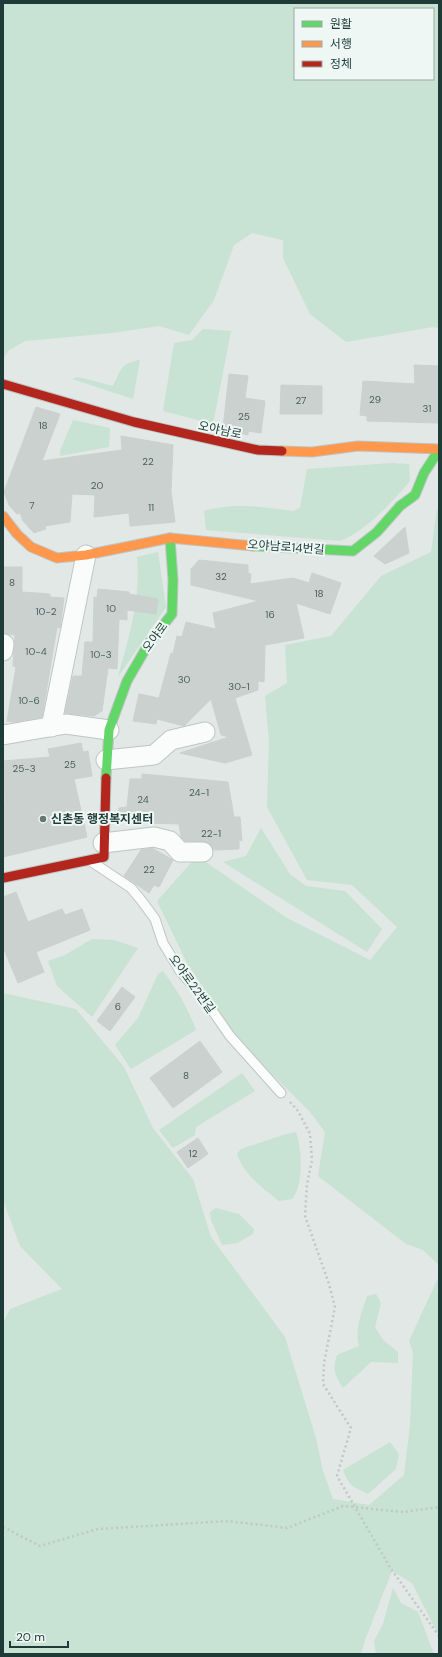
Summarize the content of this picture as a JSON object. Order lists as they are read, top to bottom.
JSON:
{
  "streets": {
    "street": ["오야남로", "오야남로14번길", "오야로"],
    "lane": ["오야로22번길"]
  },
  "crossings": [
    ["오야남로", "오야남로14번길"],
    ["오야남로14번길", "오야로"],
    ["오야로", "오야로22번길"]
  ],
  "places": ["신촌동 행정복지센터"],
  "house_numbers": [
    "29",
    "27",
    "31",
    "25",
    "18",
    "22",
    "20",
    "7",
    "11",
    "32",
    "8",
    "18",
    "10",
    "10-2",
    "16",
    "10-4",
    "10-3",
    "30",
    "30-1",
    "10-6",
    "25",
    "25-3",
    "24-1",
    "24",
    "22-1",
    "22",
    "6",
    "8",
    "12"
  ],
  "legend": ["원활", "서행", "정체"],
  "scale_bar": "20 m"
}
